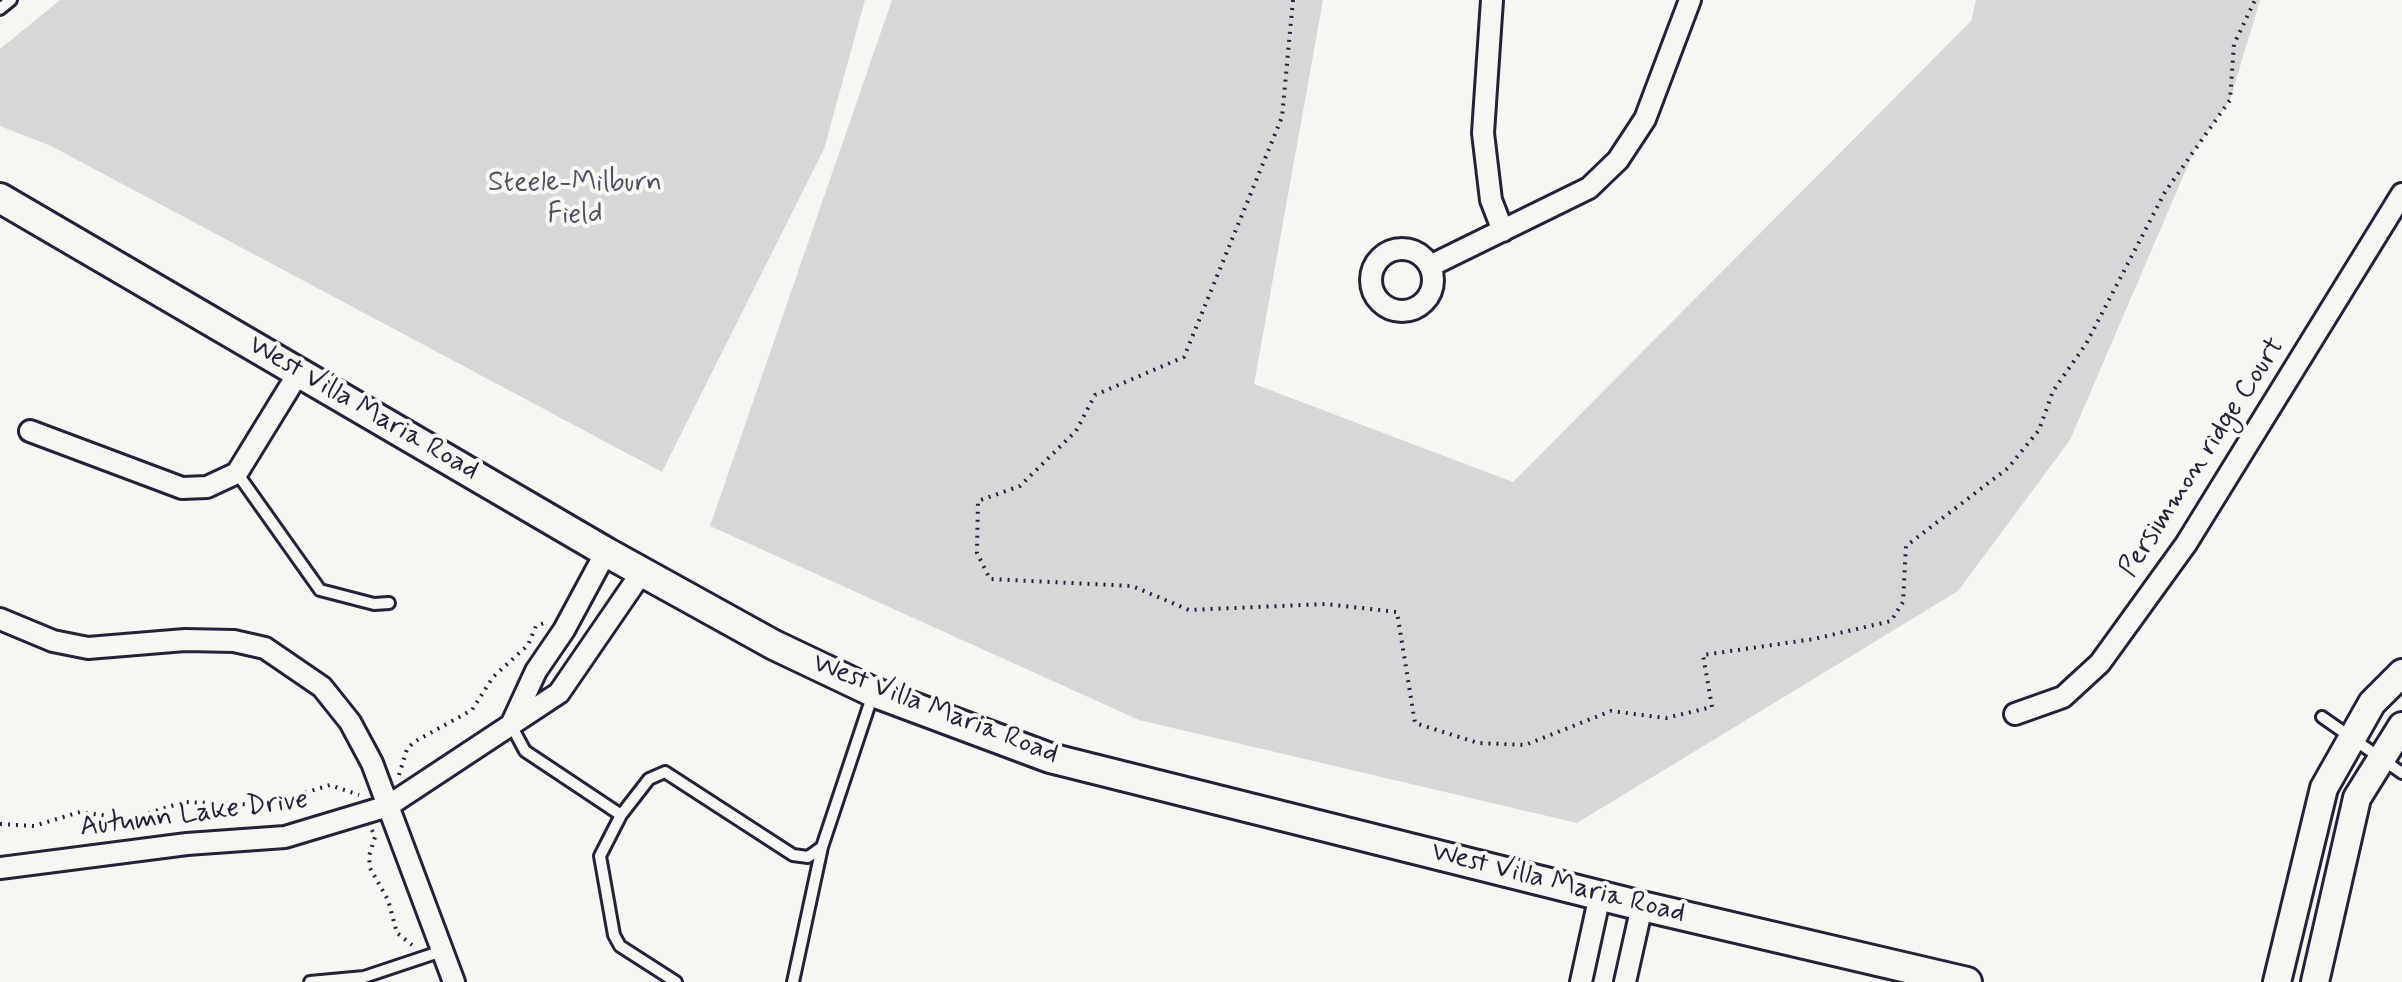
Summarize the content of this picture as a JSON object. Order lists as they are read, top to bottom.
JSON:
{
  "streets": {
    "main road": ["West Villa Maria Road"],
    "street": ["Persimmon ridge Court", "Autumn Lake Drive"]
  },
  "crossings": [
    ["West Villa Maria Road", "Autumn Lake Drive"]
  ],
  "parks": ["Steele-Milburn Field"]
}
